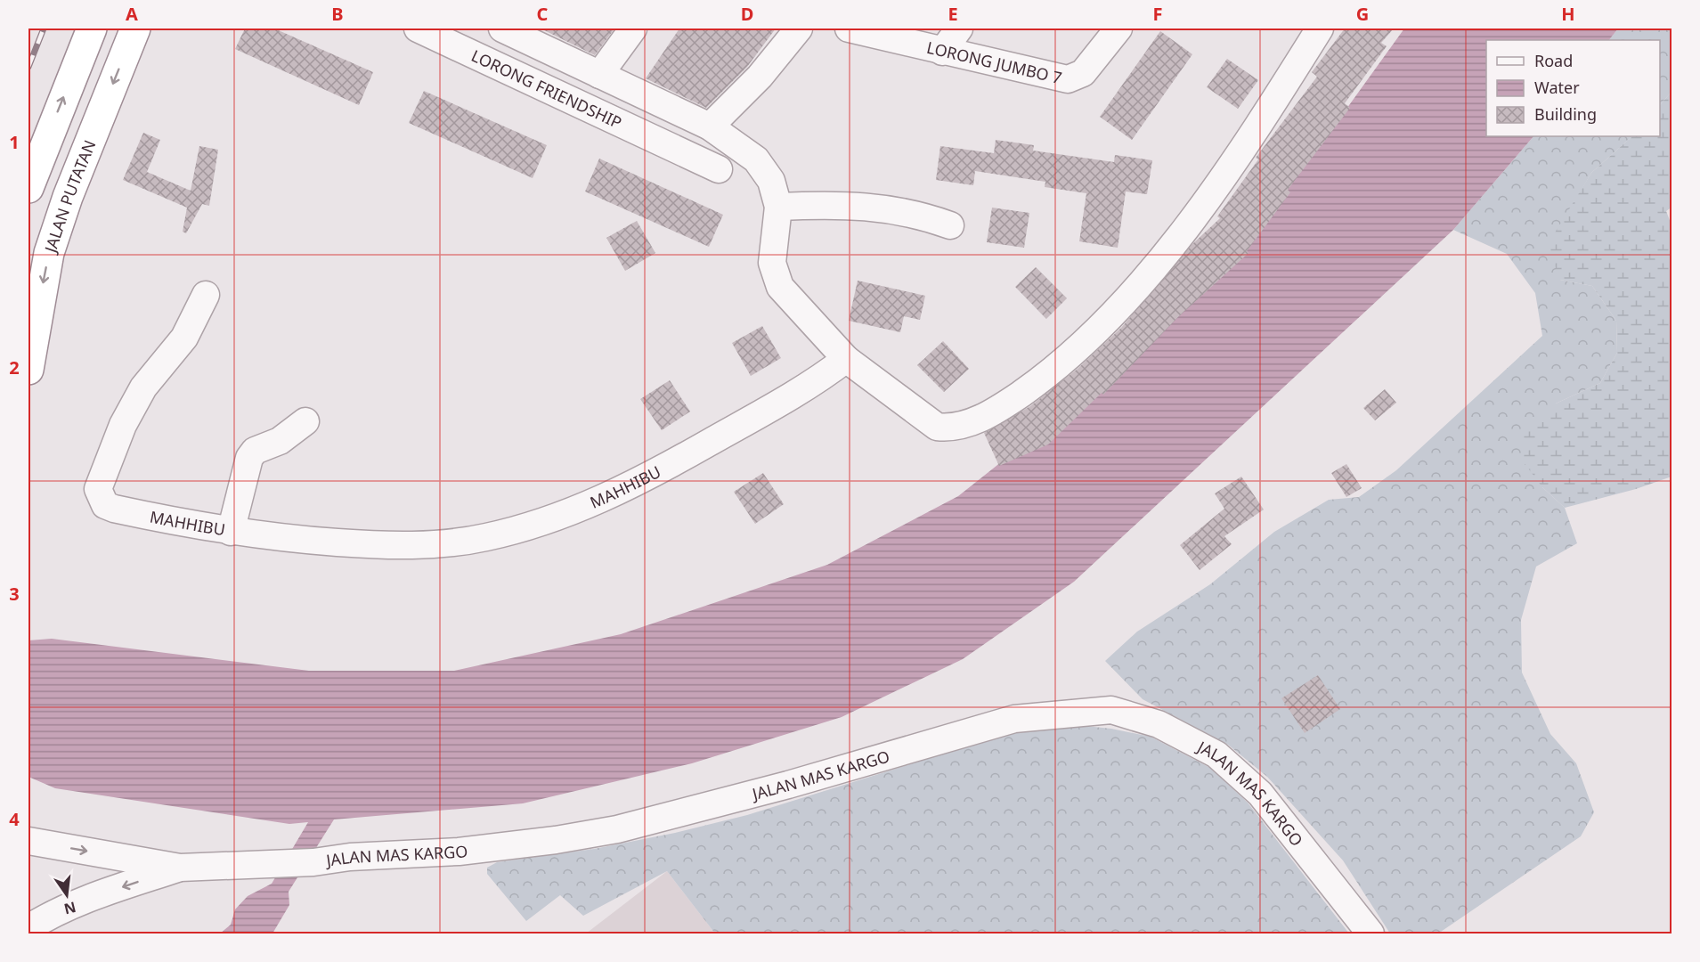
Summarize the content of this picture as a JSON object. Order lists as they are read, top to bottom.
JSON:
{
  "streets": {
    "highway": ["JALAN PUTATAN"],
    "street": [
      "LORONG JUMBO 7",
      "LORONG FRIENDSHIP",
      "MAHHIBU",
      "JALAN MAS KARGO"
    ]
  },
  "legend": ["Road", "Water", "Building"],
  "north": "bottom",
  "grid": {
    "columns": [
      "A",
      "B",
      "C",
      "D",
      "E",
      "F",
      "G",
      "H"
    ],
    "rows": [
      "1",
      "2",
      "3",
      "4"
    ]
  }
}
